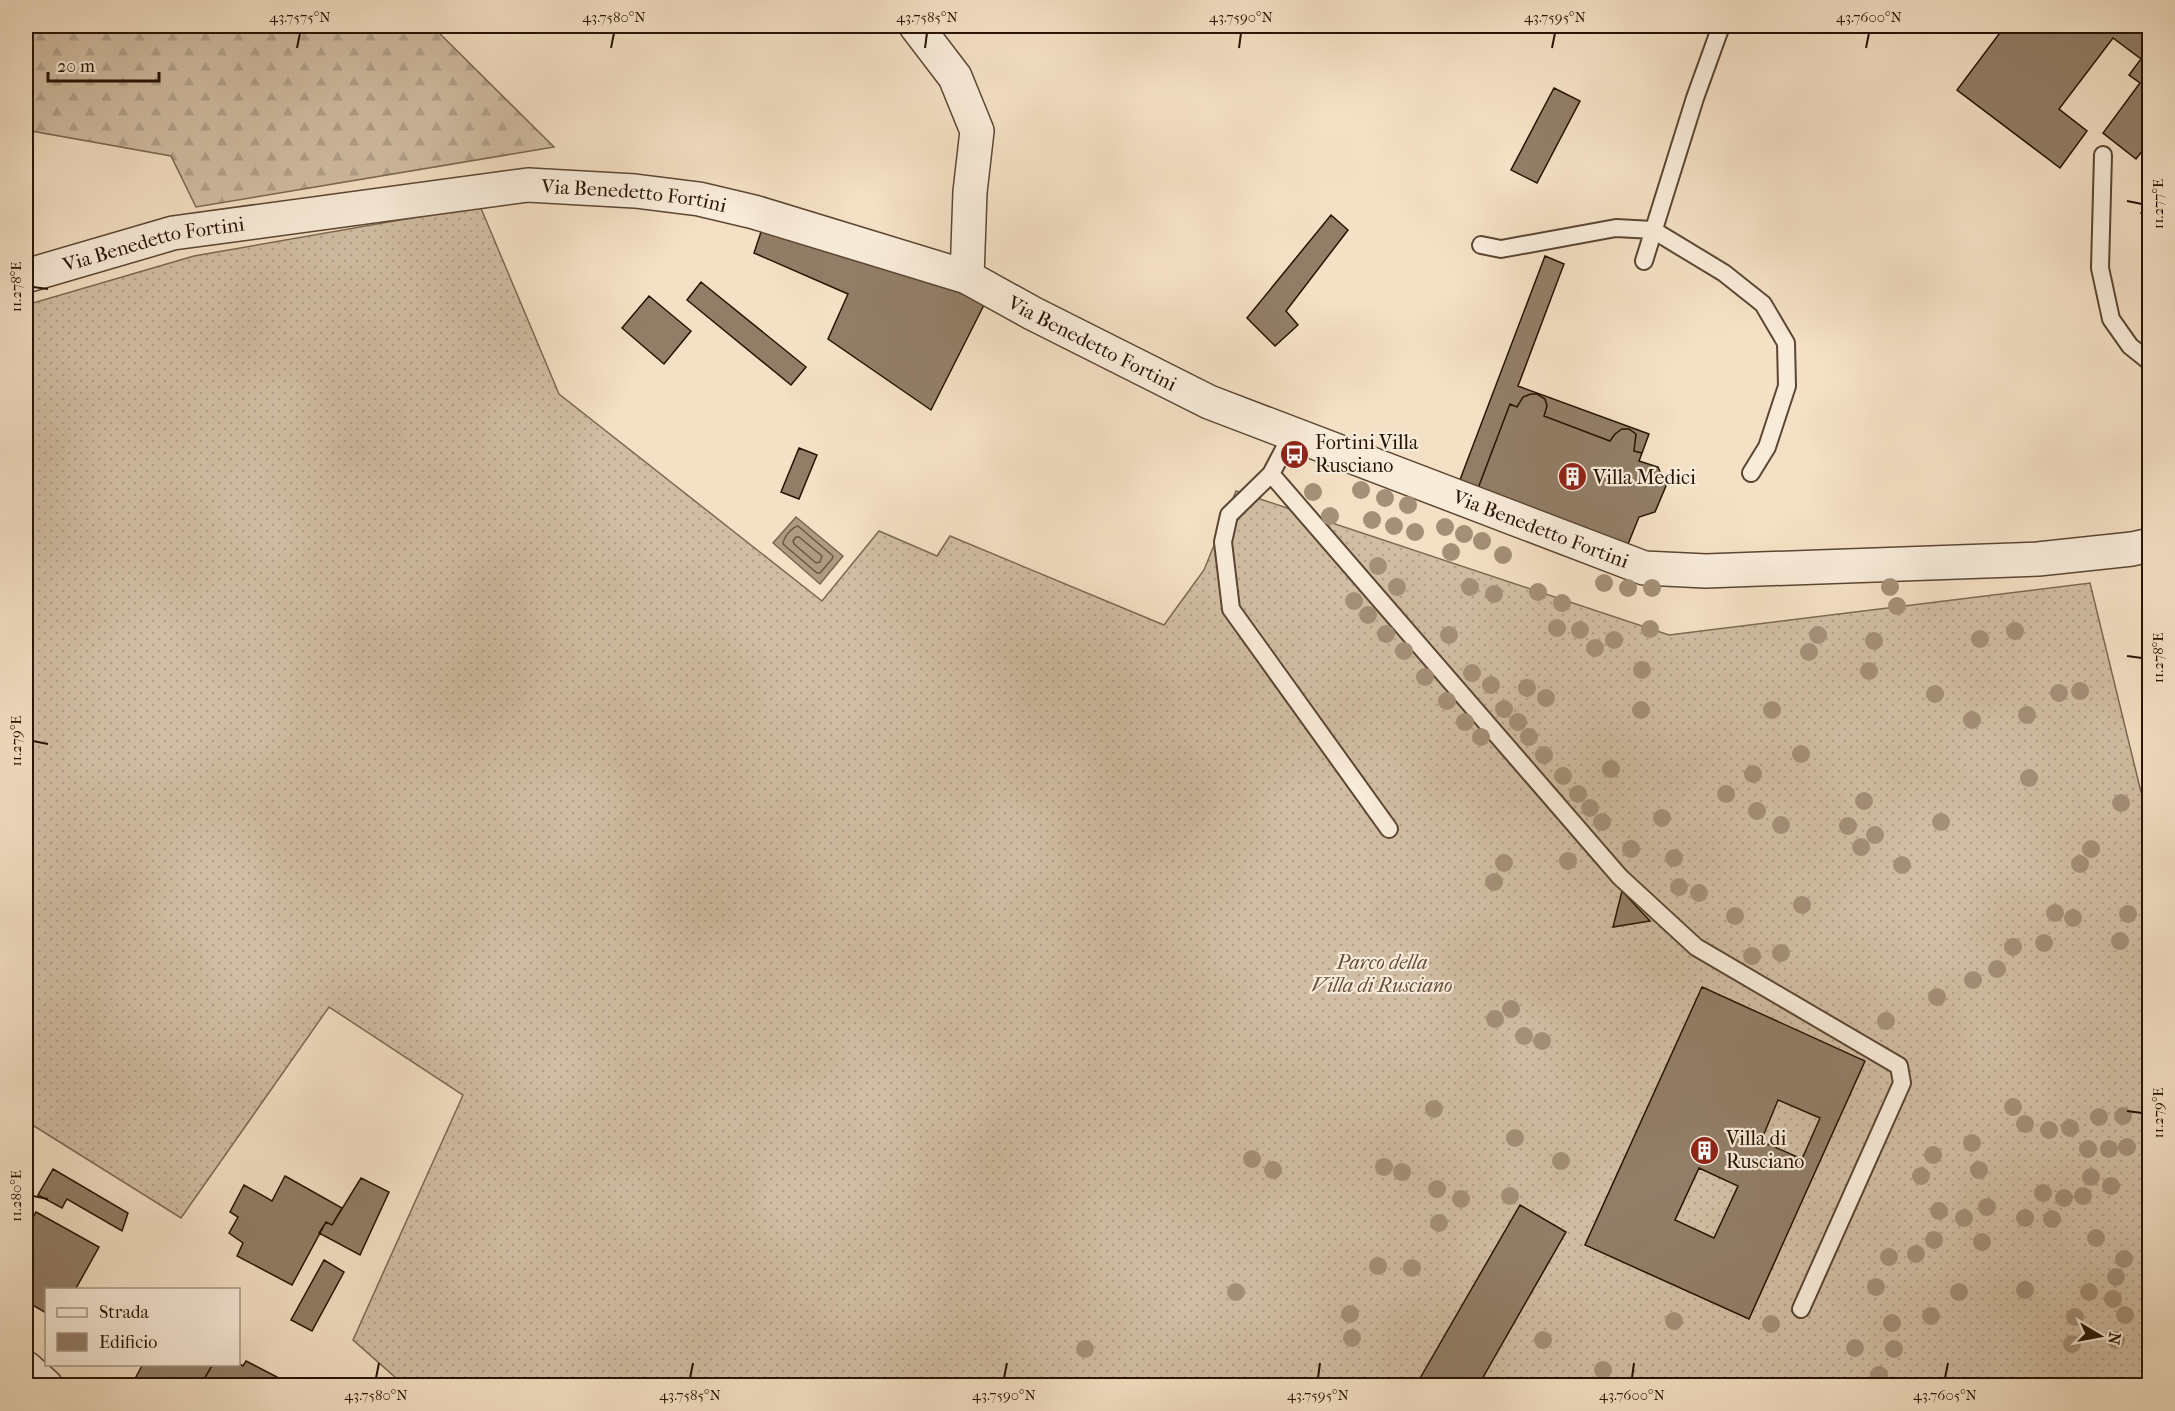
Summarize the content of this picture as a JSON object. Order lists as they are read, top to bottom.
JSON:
{
  "streets": {
    "street": ["Via Benedetto Fortini"]
  },
  "parks": ["Parco della Villa di Rusciano"],
  "places": {
    "bus stop": ["Fortini Villa Rusciano"],
    "building": ["Villa Medici", "Villa di Rusciano"]
  },
  "legend": ["Strada", "Edificio"],
  "scale_bar": "20 m",
  "north": "right",
  "coordinates": [
    "43.7575°N",
    "43.7580°N",
    "43.7585°N",
    "43.7590°N",
    "43.7595°N",
    "43.7600°N",
    "11.277°E",
    "11.278°E",
    "11.279°E",
    "11.280°E",
    "43.7605°N"
  ]
}
